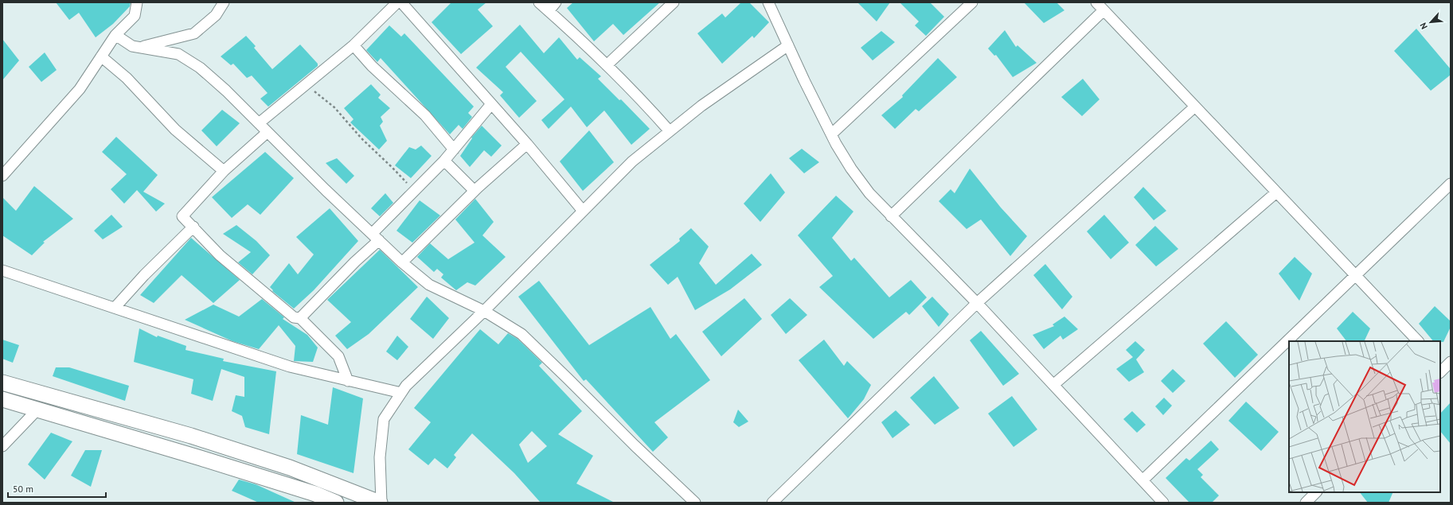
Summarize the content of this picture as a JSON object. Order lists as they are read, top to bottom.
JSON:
{
  "scale_bar": "50 m",
  "north": "bottom left"
}
